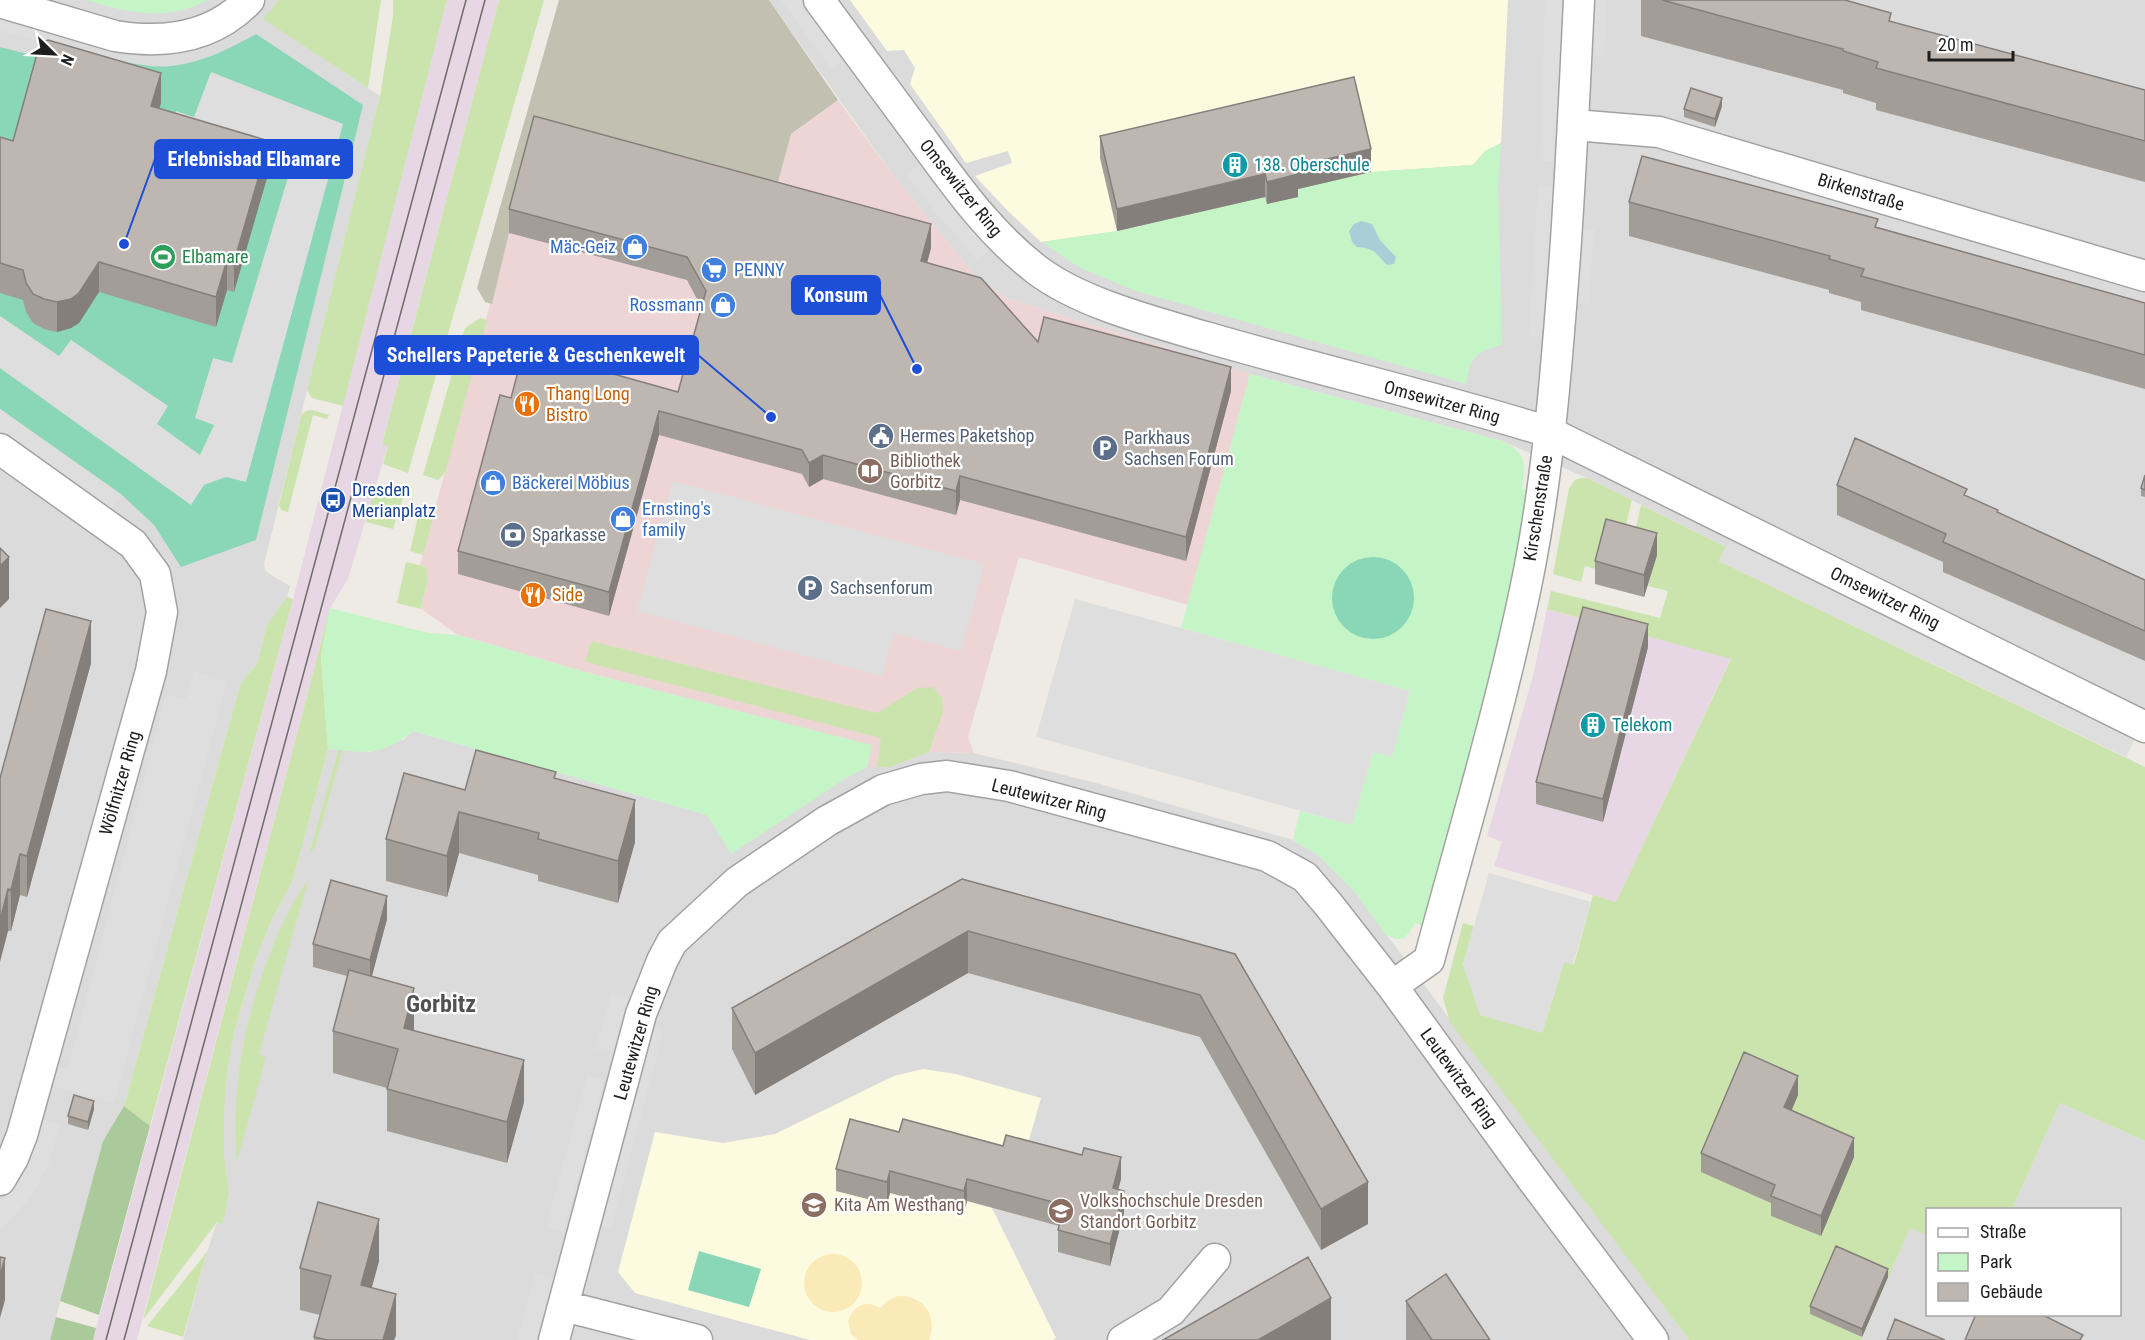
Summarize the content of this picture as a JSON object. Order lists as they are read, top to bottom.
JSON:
{
  "streets": {
    "street": [
      "Omsewitzer Ring",
      "Birkenstraße",
      "Kirschenstraße",
      "Wölfnitzer Ring",
      "Leutewitzer Ring"
    ]
  },
  "crossings": [
    ["Omsewitzer Ring", "Kirschenstraße"],
    ["Birkenstraße", "Kirschenstraße"],
    ["Kirschenstraße", "Leutewitzer Ring"]
  ],
  "districts": ["Gorbitz"],
  "places": {
    "building": ["138. Oberschule", "Telekom"],
    "other": ["Erlebnisbad Elbamare", "Konsum", "Schellers Papeterie & Geschenkewelt"],
    "shop": [
      "Mäc-Geiz",
      "Rossmann",
      "Bäckerei Möbius",
      "Ernsting's family"
    ],
    "sports": ["Elbamare"],
    "supermarket": ["PENNY"],
    "restaurant": ["Thang Long Bistro", "Side"],
    "public building": ["Hermes Paketshop"],
    "parking": ["Parkhaus Sachsen Forum", "Sachsenforum"],
    "library": ["Bibliothek Gorbitz"],
    "bus stop": ["Dresden Merianplatz"],
    "bank": ["Sparkasse"],
    "school or university": ["Kita Am Westhang", "Volkshochschule Dresden Standort Gorbitz"]
  },
  "legend": ["Straße", "Park", "Gebäude"],
  "scale_bar": "20 m",
  "north": "bottom right"
}
